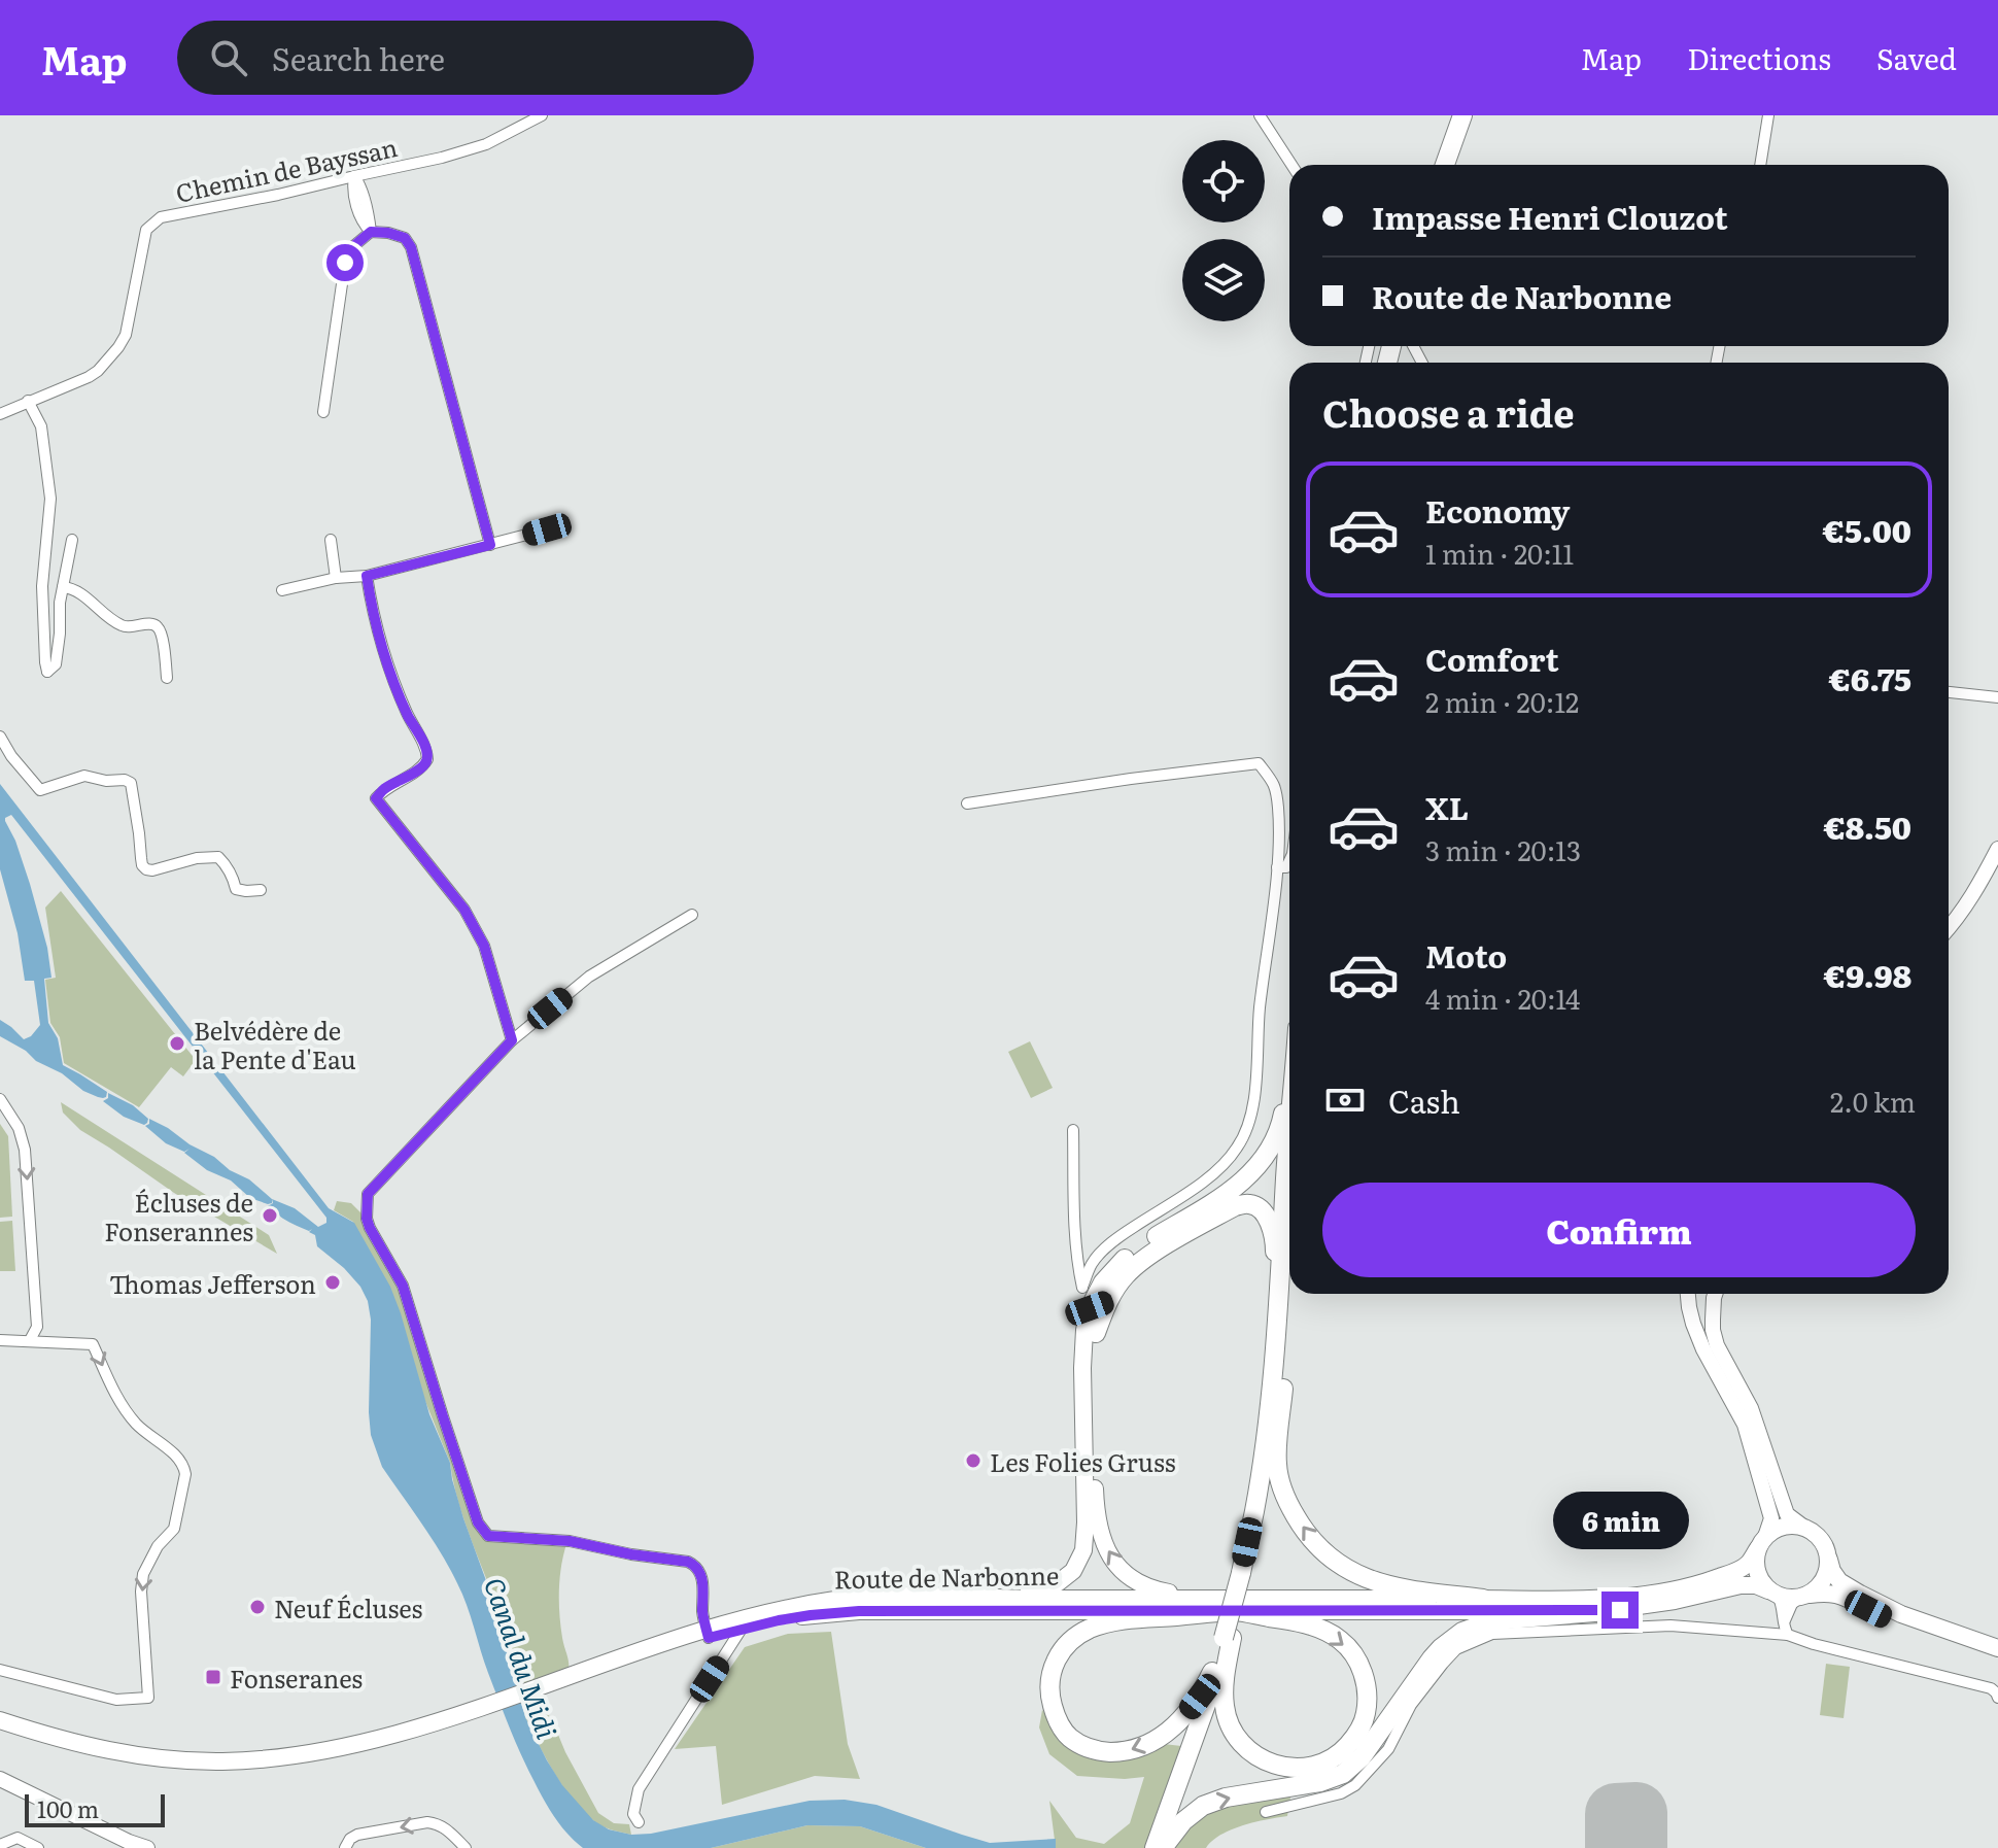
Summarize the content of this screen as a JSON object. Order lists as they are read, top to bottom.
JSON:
{
  "streets": {
    "main road": ["Route de Narbonne"],
    "street": ["Chemin de Bayssan"]
  },
  "water": ["Canal du Midi"],
  "places": {
    "other": [
      "Belvédère de la Pente d'Eau",
      "Écluses de Fonserannes",
      "Thomas Jefferson",
      "Les Folies Gruss",
      "Neuf Écluses"
    ],
    "transit": ["Fonseranes"]
  },
  "scale_bar": "100 m",
  "page": {
    "header": "Map",
    "search": "Search here",
    "nav": ["Map", "Directions", "Saved"],
    "banner": ["Impasse Henri Clouzot", "Route de Narbonne"],
    "heading": "Choose a ride",
    "list": [
      {
        "name": "Economy",
        "note": "1 min · 20:11",
        "value": "€5.00"
      },
      {
        "name": "Comfort",
        "note": "2 min · 20:12",
        "value": "€6.75"
      },
      {
        "name": "XL",
        "note": "3 min · 20:13",
        "value": "€8.50"
      },
      {
        "name": "Moto",
        "note": "4 min · 20:14",
        "value": "€9.98"
      }
    ],
    "pay": ["Cash", "2.0 km"],
    "buttons": "Confirm",
    "bubble": "6 min",
    "scale": "100 m"
  }
}
